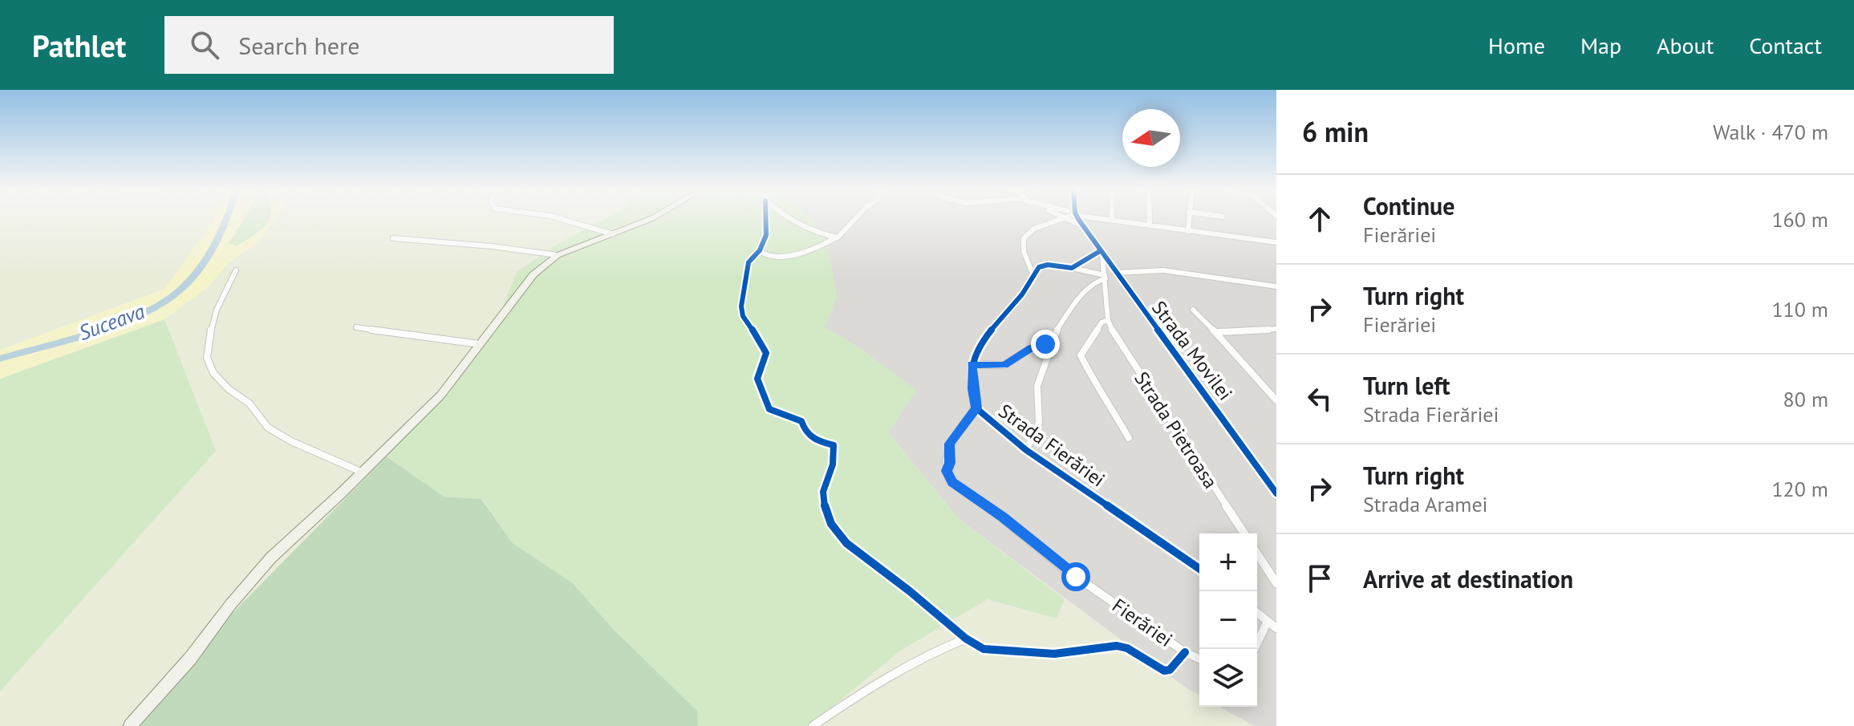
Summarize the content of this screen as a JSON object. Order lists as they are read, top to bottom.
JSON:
{
  "streets": {
    "street": [
      "Strada Movilei",
      "Strada Pietroasa",
      "Strada Fierăriei",
      "Fierăriei"
    ]
  },
  "crossings": [
    ["Strada Movilei", "Strada Pietroasa"],
    ["Strada Fierăriei", "Fierăriei"]
  ],
  "water": ["Suceava"],
  "north": "left",
  "page": {
    "header": "Pathlet",
    "search": "Search here",
    "nav": [
      "Home",
      "Map",
      "About",
      "Contact"
    ],
    "heading": ["6 min", "Walk · 470 m"],
    "list": [
      ["Continue", "Fierăriei", "160 m"],
      ["Turn right", "Fierăriei", "110 m"],
      ["Turn left", "Strada Fierăriei", "80 m"],
      ["Turn right", "Strada Aramei", "120 m"],
      "Arrive at destination"
    ],
    "map_buttons": ["+", "−"]
  }
}
